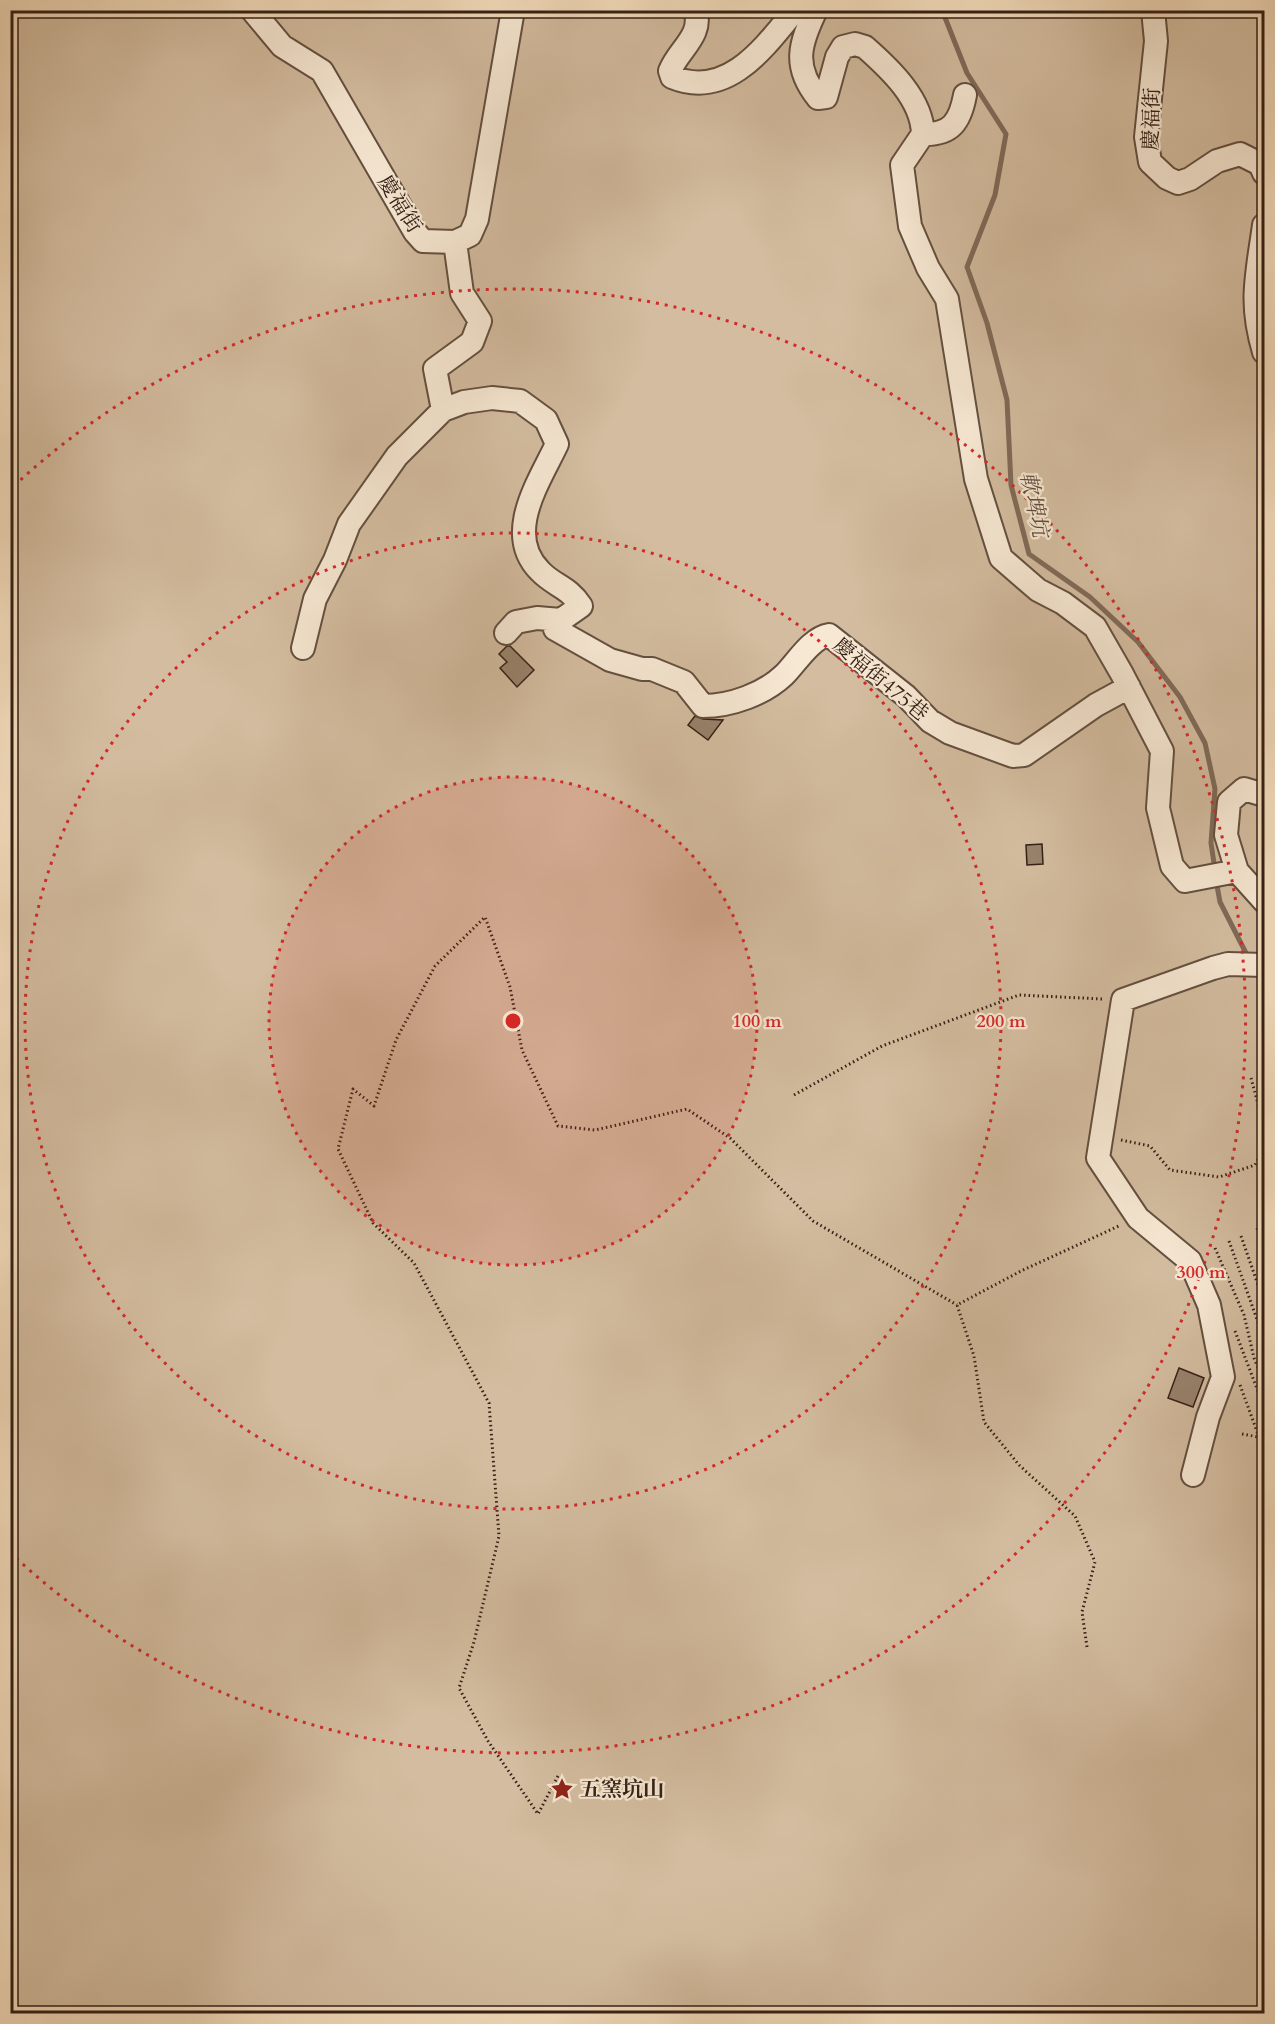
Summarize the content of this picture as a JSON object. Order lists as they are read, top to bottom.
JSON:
{
  "streets": {
    "street": ["慶福街", "慶福街475巷"]
  },
  "water": ["軟埤坑"],
  "places": {
    "place": ["五窯坑山"]
  },
  "rings": ["100 m", "200 m", "300 m"]
}
